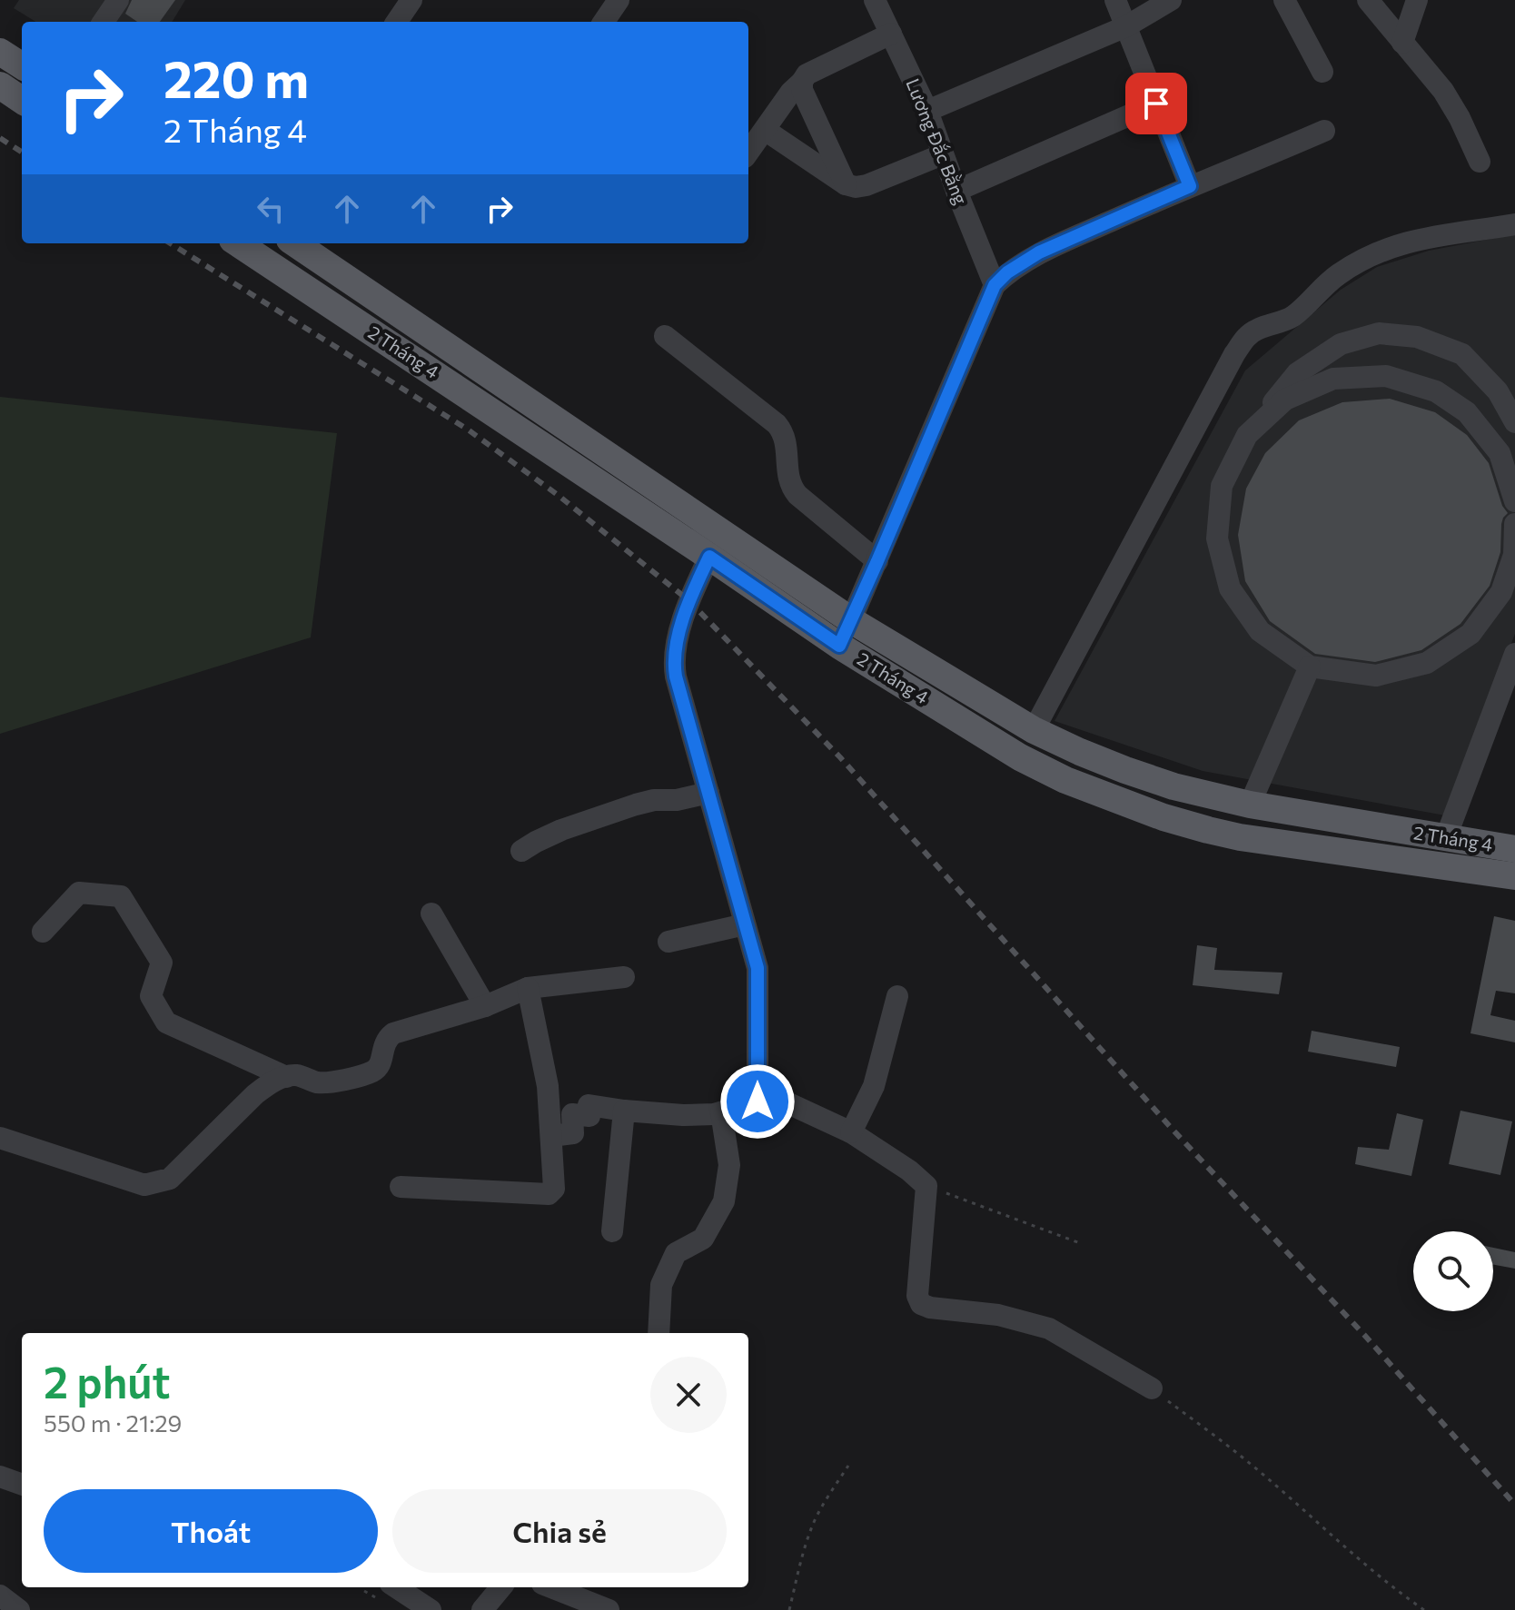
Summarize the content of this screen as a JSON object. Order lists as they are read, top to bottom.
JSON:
{
  "streets": {
    "main road": ["2 Tháng 4"],
    "street": ["Lương Đắc Bằng"]
  },
  "page": {
    "turn": ["220 m", "2 Tháng 4"],
    "heading": ["2 phút", "550 m · 21:29"],
    "buttons": ["Thoát", "Chia sẻ"]
  }
}
